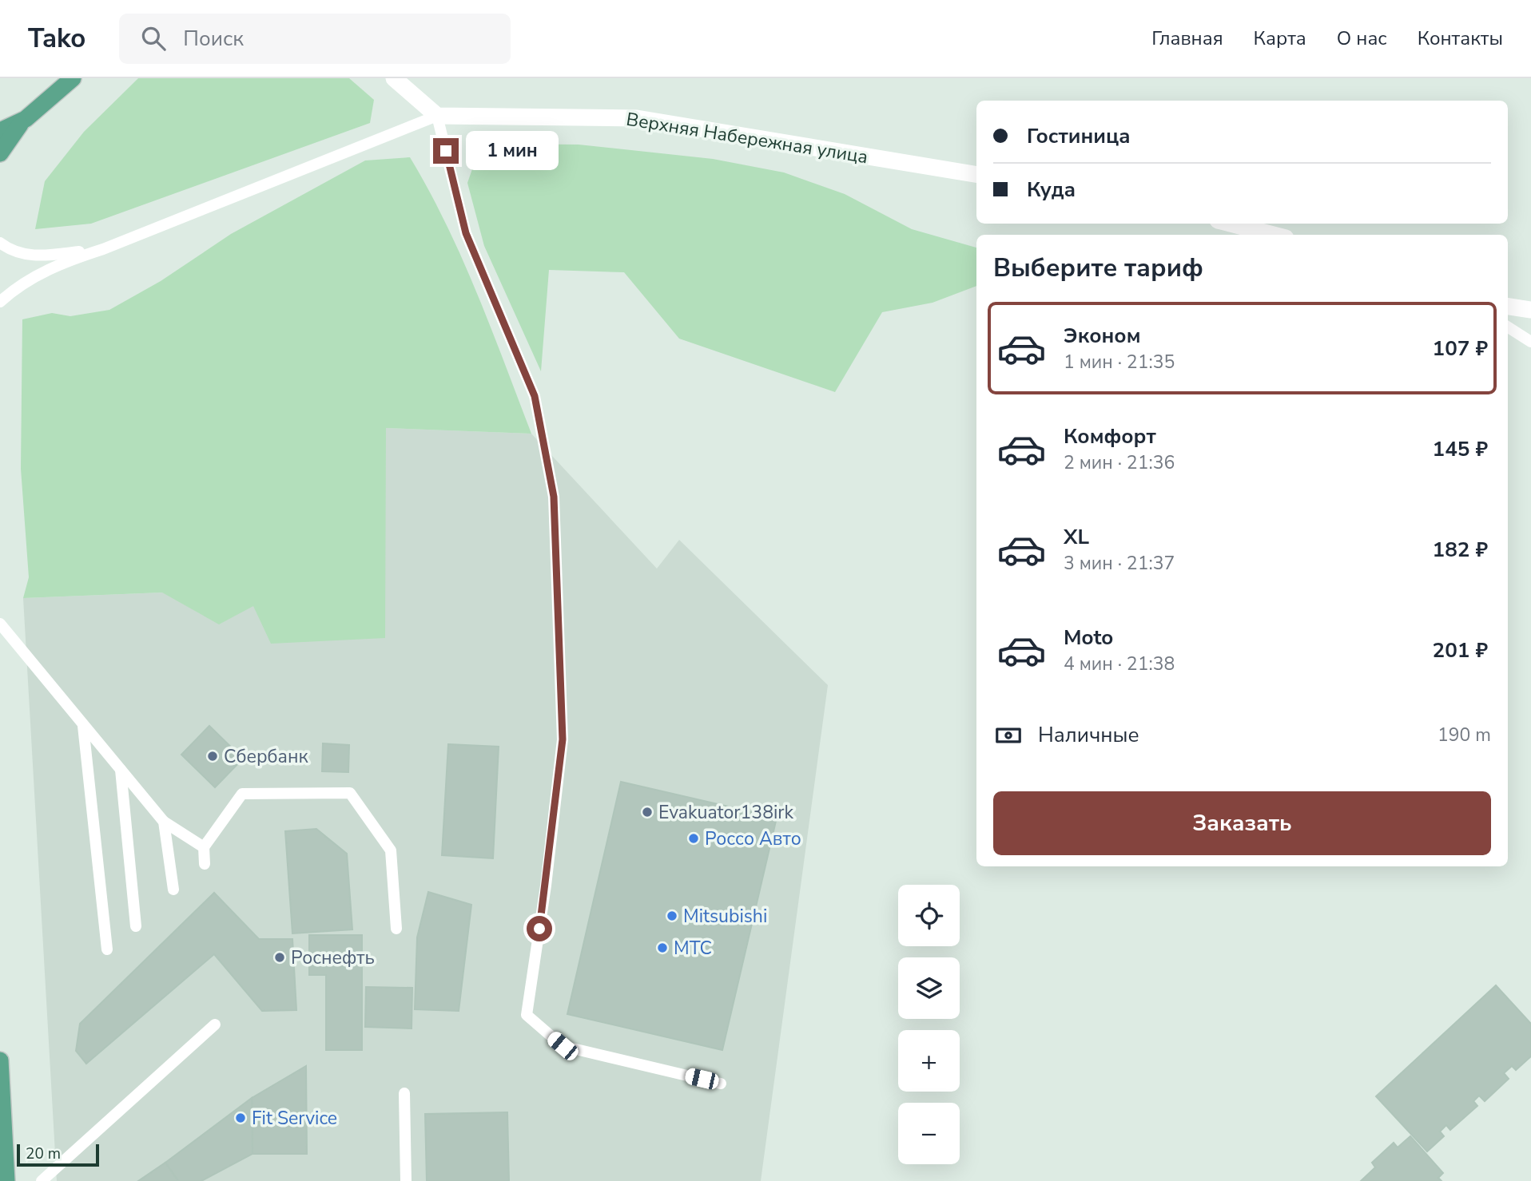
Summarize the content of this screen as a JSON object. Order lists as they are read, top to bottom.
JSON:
{
  "streets": {
    "street": ["Верхняя Набережная улица"]
  },
  "places": [
    "Сбербанк",
    "Evakuator138irk",
    "Россо Авто",
    "Mitsubishi",
    "МТС",
    "Роснефть",
    "Fit Service"
  ],
  "scale_bar": "20 m",
  "page": {
    "header": "Tako",
    "search": "Поиск",
    "nav": [
      "Главная",
      "Карта",
      "О нас",
      "Контакты"
    ],
    "banner": ["Гостиница", "Куда"],
    "bubble": "1 мин",
    "heading": "Выберите тариф",
    "list": [
      {
        "name": "Эконом",
        "note": "1 мин · 21:35",
        "value": "107 ₽"
      },
      {
        "name": "Комфорт",
        "note": "2 мин · 21:36",
        "value": "145 ₽"
      },
      {
        "name": "XL",
        "note": "3 мин · 21:37",
        "value": "182 ₽"
      },
      {
        "name": "Moto",
        "note": "4 мин · 21:38",
        "value": "201 ₽"
      }
    ],
    "pay": ["Наличные", "190 m"],
    "buttons": "Заказать",
    "map_buttons": ["+", "−"],
    "scale": "20 m"
  }
}
